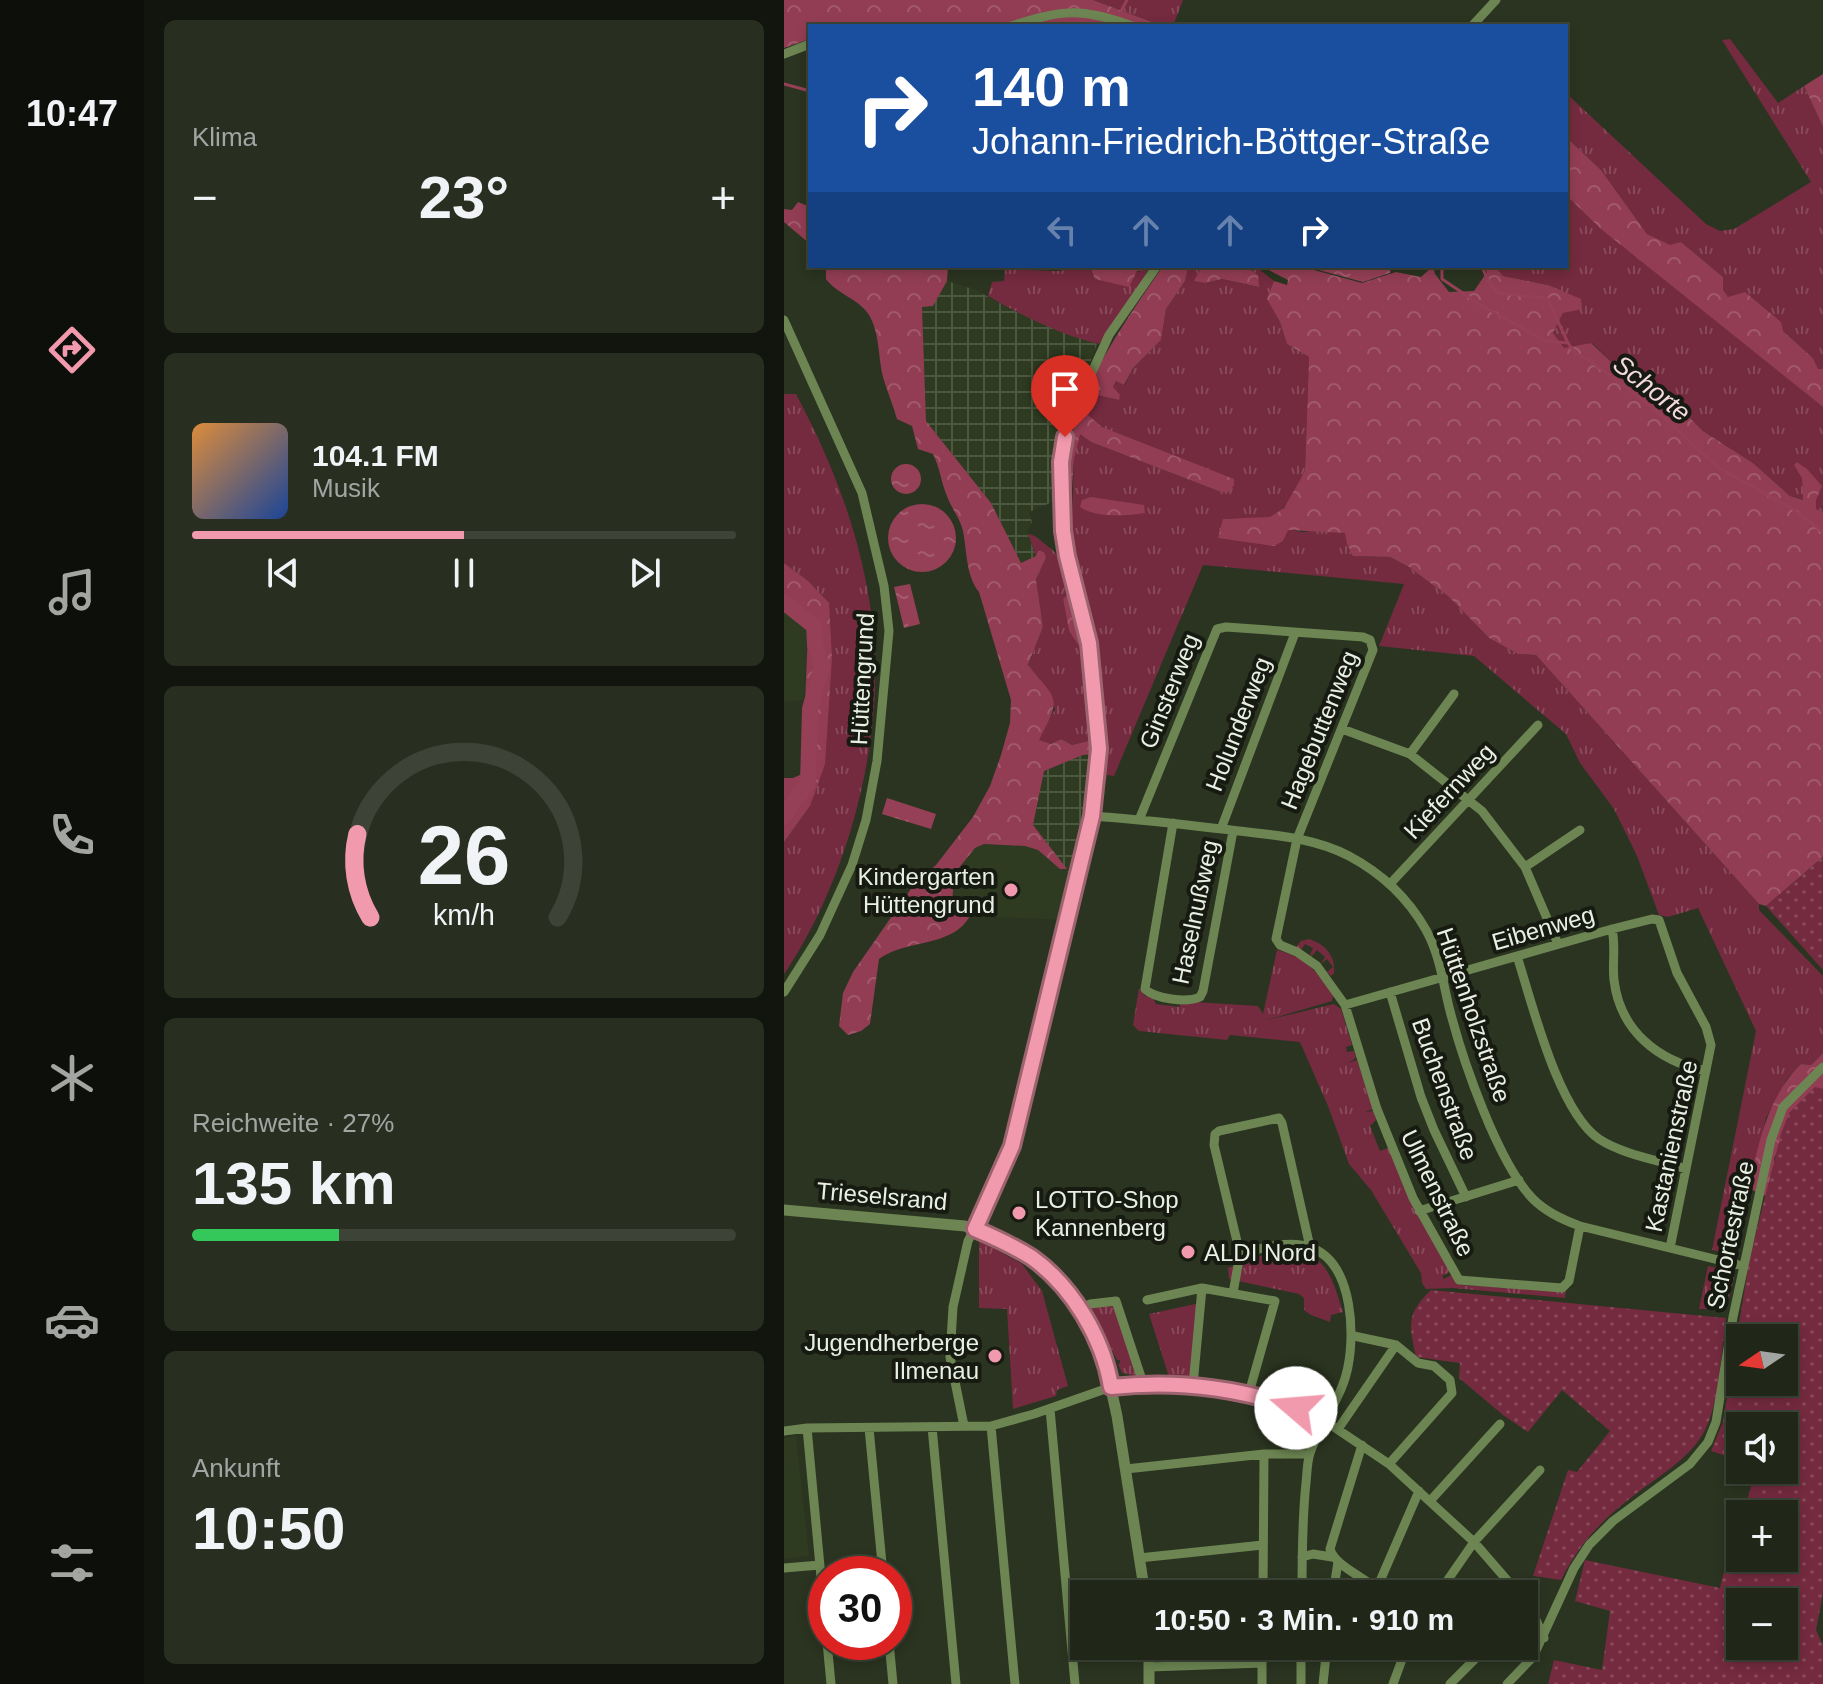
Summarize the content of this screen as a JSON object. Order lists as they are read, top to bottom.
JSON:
{
  "streets": {
    "street": [
      "Hüttengrund",
      "Ginsterweg",
      "Holunderweg",
      "Hagebuttenweg",
      "Kiefernweg",
      "Haselnußweg",
      "Eibenweg",
      "Hüttenholzstraße",
      "Buchenstraße",
      "Kastanienstraße",
      "Ulmenstraße",
      "Trieselsrand",
      "Schortestraße"
    ]
  },
  "crossings": [
    ["Ginsterweg", "Holunderweg"],
    ["Ginsterweg", "Hagebuttenweg"],
    ["Ginsterweg", "Hüttenholzstraße"],
    ["Holunderweg", "Hüttenholzstraße"],
    ["Hagebuttenweg", "Eibenweg"],
    ["Hagebuttenweg", "Hüttenholzstraße"],
    ["Hagebuttenweg", "Ulmenstraße"],
    ["Kiefernweg", "Hüttenholzstraße"],
    ["Haselnußweg", "Hüttenholzstraße"],
    ["Eibenweg", "Hüttenholzstraße"],
    ["Eibenweg", "Buchenstraße"],
    ["Eibenweg", "Kastanienstraße"],
    ["Eibenweg", "Ulmenstraße"],
    ["Hüttenholzstraße", "Buchenstraße"],
    ["Hüttenholzstraße", "Kastanienstraße"],
    ["Hüttenholzstraße", "Ulmenstraße"],
    ["Hüttenholzstraße", "Schortestraße"],
    ["Buchenstraße", "Ulmenstraße"]
  ],
  "water": ["Schorte"],
  "places": [
    "Kindergarten Hüttengrund",
    "LOTTO-Shop Kannenberg",
    "ALDI Nord",
    "Jugendherberge Ilmenau"
  ],
  "north": "left",
  "page": {
    "tabs": "10:47",
    "tile": [
      "Klima",
      ["Reichweite · 27%", "135 km"],
      ["Ankunft", "10:50"]
    ],
    "turn": ["140 m", "Johann-Friedrich-Böttger-Straße"],
    "heat": ["−", "23°", "+"],
    "song": ["104.1 FM", "Musik"],
    "map_buttons": ["+", "−"],
    "limit": "30",
    "trip": "10:50 · 3 Min. · 910 m",
    "gauge": ["26", "km/h"]
  }
}
